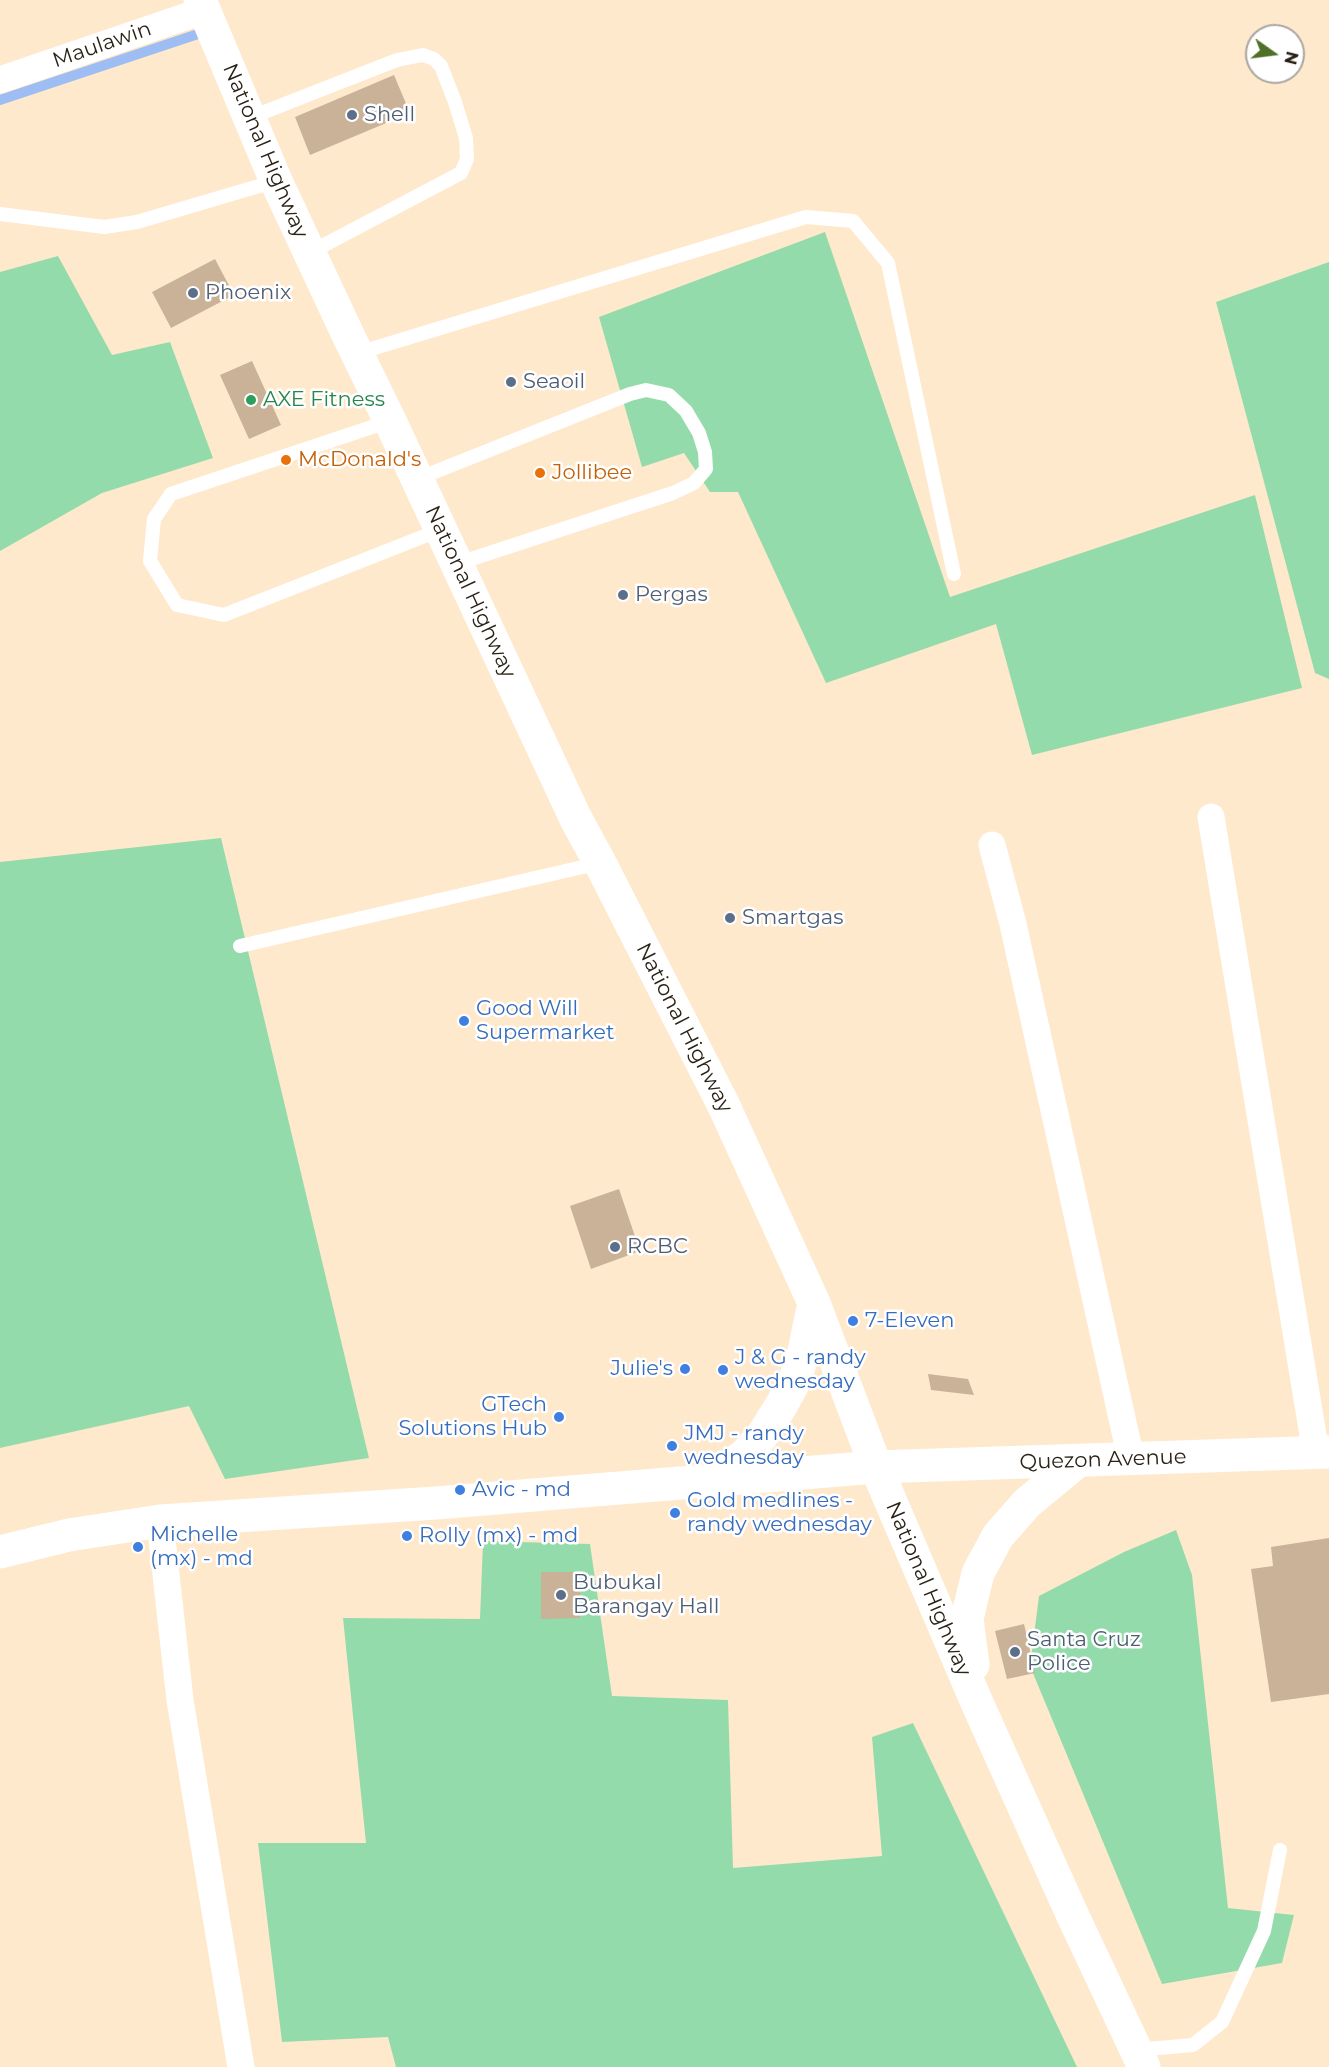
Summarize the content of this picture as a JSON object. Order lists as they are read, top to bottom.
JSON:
{
  "streets": {
    "main road": ["National Highway", "Quezon Avenue"],
    "street": ["Maulawin"]
  },
  "crossings": [
    ["Maulawin", "National Highway"],
    ["National Highway", "Quezon Avenue"]
  ],
  "places": [
    "Shell",
    "Phoenix",
    "Seaoil",
    "AXE Fitness",
    "McDonald's",
    "Jollibee",
    "Pergas",
    "Smartgas",
    "Good Will Supermarket",
    "RCBC",
    "7-Eleven",
    "Julie's",
    "J & G - randy wednesday",
    "GTech Solutions Hub",
    "JMJ - randy wednesday",
    "Avic - md",
    "Gold medlines - randy wednesday",
    "Rolly (mx) - md",
    "Michelle (mx) - md",
    "Bubukal Barangay Hall",
    "Santa Cruz Police"
  ],
  "north": "right"
}
